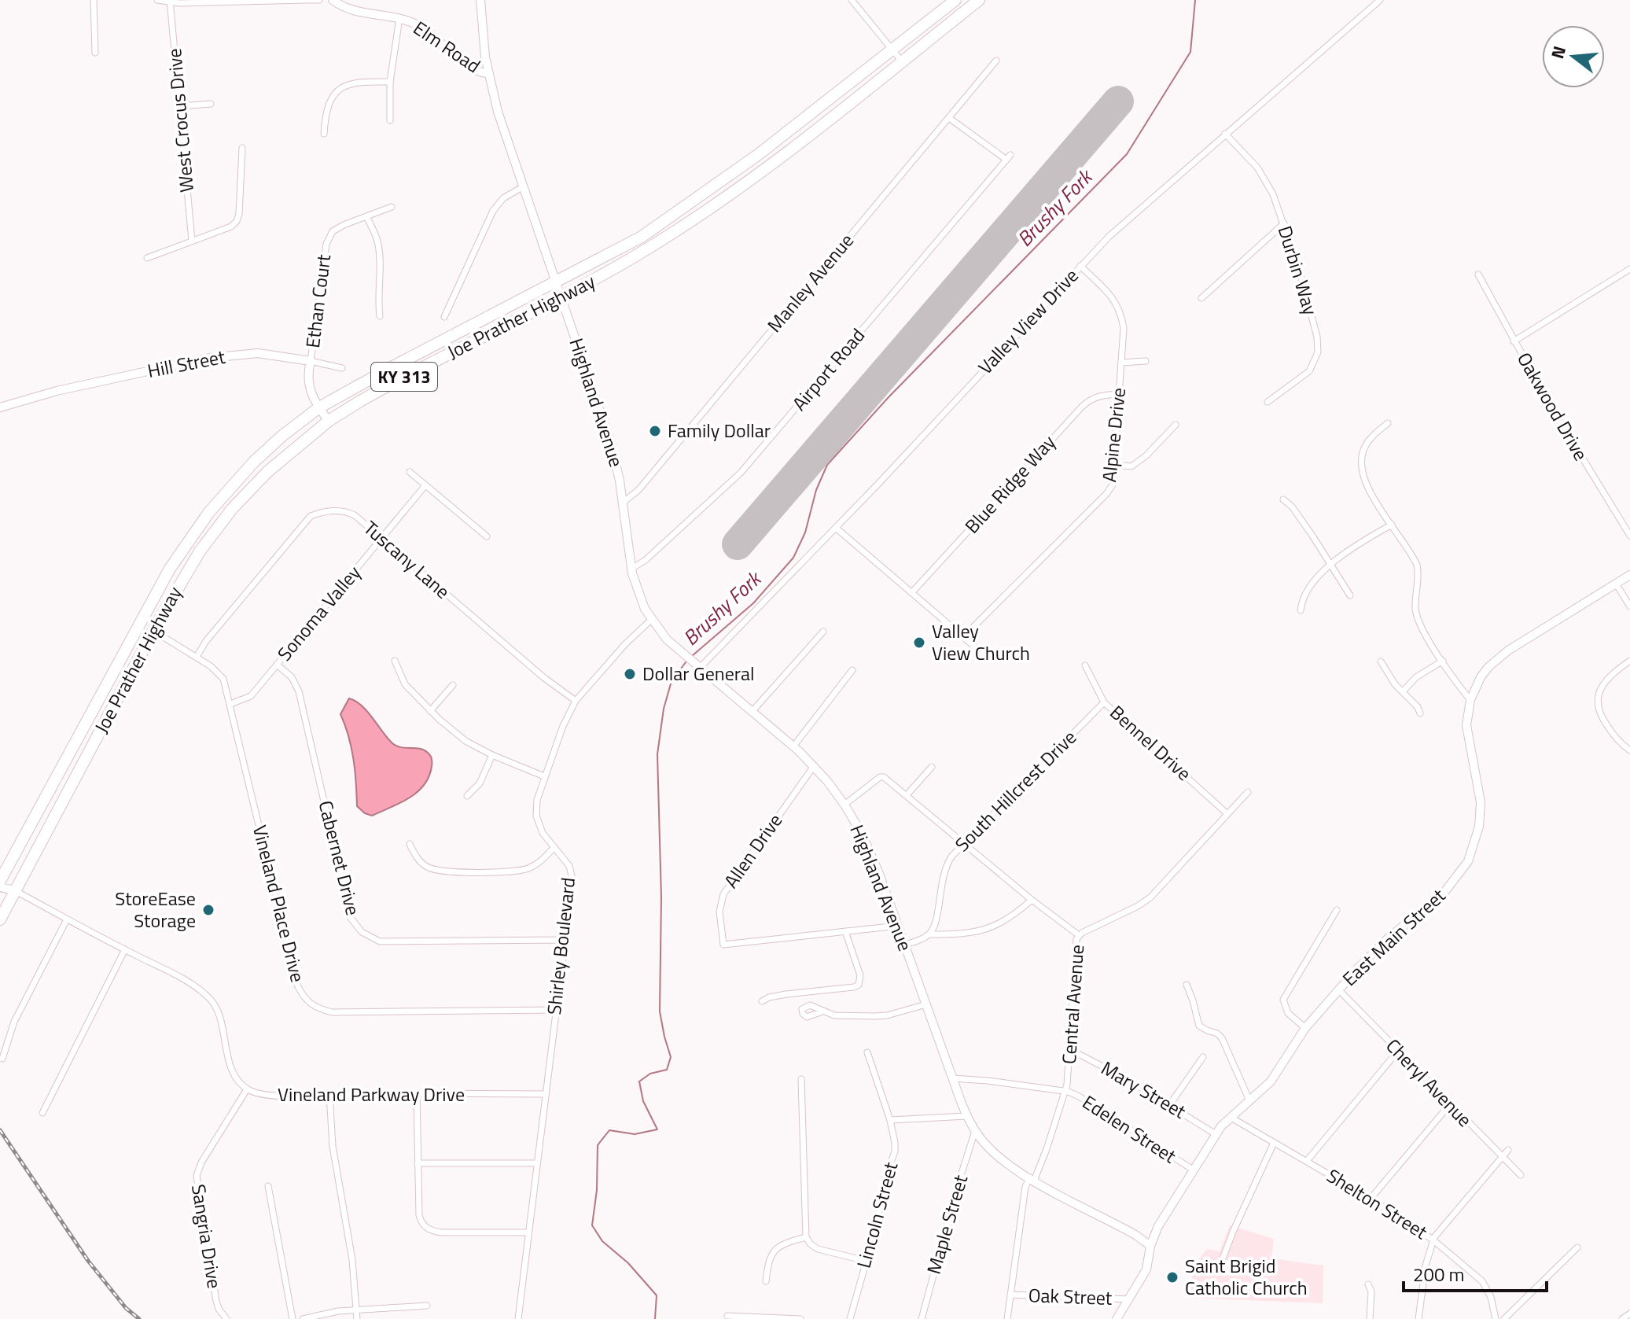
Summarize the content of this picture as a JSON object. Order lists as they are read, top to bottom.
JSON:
{
  "streets": {
    "highway": ["Joe Prather Highway", "KY 313"],
    "main road": [
      "Elm Road",
      "Hill Street",
      "Highland Avenue",
      "East Main Street"
    ],
    "street": [
      "West Crocus Drive",
      "Durbin Way",
      "Manley Avenue",
      "Ethan Court",
      "Valley View Drive",
      "Airport Road",
      "Oakwood Drive",
      "Alpine Drive",
      "Blue Ridge Way",
      "Tuscany Lane",
      "Sonoma Valley",
      "Bennel Drive",
      "South Hillcrest Drive",
      "Allen Drive",
      "Cabernet Drive",
      "Vineland Place Drive",
      "Shirley Boulevard",
      "Central Avenue",
      "Cheryl Avenue",
      "Mary Street",
      "Vineland Parkway Drive",
      "Edelen Street",
      "Shelton Street",
      "Lincoln Street",
      "Maple Street",
      "Sangria Drive",
      "Oak Street"
    ]
  },
  "crossings": [
    ["Elm Road", "Highland Avenue"],
    ["Durbin Way", "Valley View Drive"],
    ["Manley Avenue", "Airport Road"],
    ["Manley Avenue", "Highland Avenue"],
    ["Ethan Court", "Hill Street"],
    ["Joe Prather Highway", "Highland Avenue"],
    ["Joe Prather Highway", "Vineland Place Drive"],
    ["Valley View Drive", "Highland Avenue"],
    ["Valley View Drive", "Alpine Drive"],
    ["Airport Road", "Highland Avenue"],
    ["Highland Avenue", "Allen Drive"],
    ["Highland Avenue", "East Main Street"],
    ["Highland Avenue", "Shirley Boulevard"],
    ["Highland Avenue", "Central Avenue"],
    ["Highland Avenue", "Edelen Street"],
    ["Highland Avenue", "Maple Street"],
    ["Alpine Drive", "Blue Ridge Way"],
    ["Tuscany Lane", "Sonoma Valley"],
    ["Tuscany Lane", "Vineland Place Drive"],
    ["Tuscany Lane", "Shirley Boulevard"],
    ["Sonoma Valley", "Cabernet Drive"],
    ["Sonoma Valley", "Vineland Place Drive"],
    ["Bennel Drive", "South Hillcrest Drive"],
    ["Bennel Drive", "Central Avenue"],
    ["Cabernet Drive", "Shirley Boulevard"],
    ["Vineland Place Drive", "Shirley Boulevard"],
    ["East Main Street", "Cheryl Avenue"],
    ["East Main Street", "Mary Street"],
    ["East Main Street", "Edelen Street"],
    ["East Main Street", "Shelton Street"],
    ["East Main Street", "Oak Street"],
    ["Shirley Boulevard", "Vineland Parkway Drive"],
    ["Central Avenue", "Mary Street"],
    ["Central Avenue", "Edelen Street"],
    ["Central Avenue", "Oak Street"],
    ["Vineland Parkway Drive", "Sangria Drive"]
  ],
  "water": ["Brushy Fork"],
  "places": [
    "Family Dollar",
    "Valley View Church",
    "Dollar General",
    "StoreEase Storage",
    "Saint Brigid Catholic Church"
  ],
  "scale_bar": "200 m",
  "north": "left"
}
